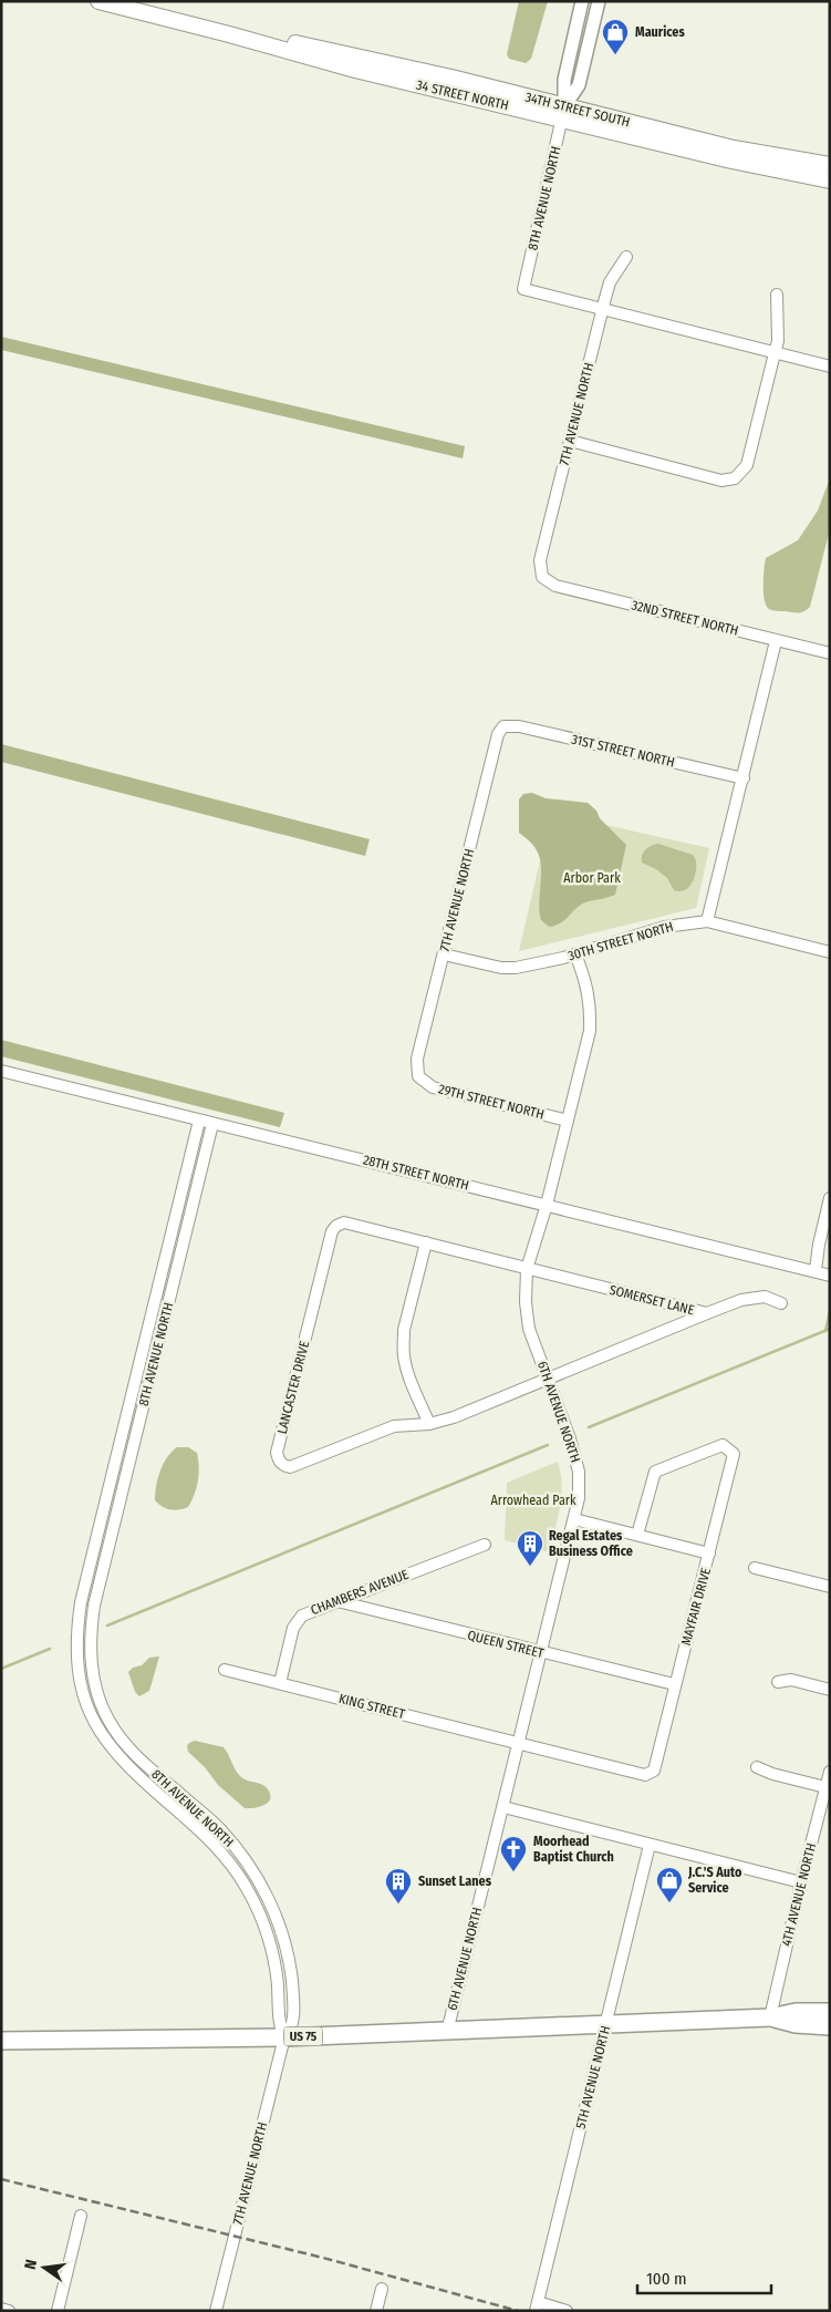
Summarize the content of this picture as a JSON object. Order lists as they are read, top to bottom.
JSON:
{
  "streets": {
    "main road": ["34 STREET NORTH", "34TH STREET SOUTH", "US 75"],
    "street": [
      "8TH AVENUE NORTH",
      "7TH AVENUE NORTH",
      "32ND STREET NORTH",
      "31ST STREET NORTH",
      "30TH STREET NORTH",
      "29TH STREET NORTH",
      "28TH STREET NORTH",
      "SOMERSET LANE",
      "LANCASTER DRIVE",
      "6TH AVENUE NORTH",
      "CHAMBERS AVENUE",
      "MAYFAIR DRIVE",
      "QUEEN STREET",
      "KING STREET",
      "4TH AVENUE NORTH",
      "5TH AVENUE NORTH"
    ]
  },
  "crossings": [
    ["34 STREET NORTH", "34TH STREET SOUTH"],
    ["34 STREET NORTH", "8TH AVENUE NORTH"],
    ["34TH STREET SOUTH", "8TH AVENUE NORTH"],
    ["8TH AVENUE NORTH", "7TH AVENUE NORTH"],
    ["8TH AVENUE NORTH", "28TH STREET NORTH"],
    ["8TH AVENUE NORTH", "US 75"],
    ["7TH AVENUE NORTH", "32ND STREET NORTH"],
    ["7TH AVENUE NORTH", "31ST STREET NORTH"],
    ["7TH AVENUE NORTH", "30TH STREET NORTH"],
    ["7TH AVENUE NORTH", "29TH STREET NORTH"],
    ["7TH AVENUE NORTH", "US 75"],
    ["30TH STREET NORTH", "6TH AVENUE NORTH"],
    ["29TH STREET NORTH", "6TH AVENUE NORTH"],
    ["28TH STREET NORTH", "6TH AVENUE NORTH"],
    ["SOMERSET LANE", "LANCASTER DRIVE"],
    ["SOMERSET LANE", "6TH AVENUE NORTH"],
    ["LANCASTER DRIVE", "6TH AVENUE NORTH"],
    ["6TH AVENUE NORTH", "MAYFAIR DRIVE"],
    ["6TH AVENUE NORTH", "QUEEN STREET"],
    ["6TH AVENUE NORTH", "KING STREET"],
    ["6TH AVENUE NORTH", "US 75"],
    ["CHAMBERS AVENUE", "QUEEN STREET"],
    ["CHAMBERS AVENUE", "KING STREET"],
    ["MAYFAIR DRIVE", "QUEEN STREET"],
    ["MAYFAIR DRIVE", "KING STREET"],
    ["4TH AVENUE NORTH", "US 75"],
    ["US 75", "5TH AVENUE NORTH"]
  ],
  "parks": ["Arbor Park", "Arrowhead Park"],
  "places": {
    "shop": ["Maurices", "J.C.'S Auto Service"],
    "building": ["Regal Estates Business Office", "Sunset Lanes"],
    "church": ["Moorhead Baptist Church"]
  },
  "scale_bar": "100 m",
  "north": "left"
}
